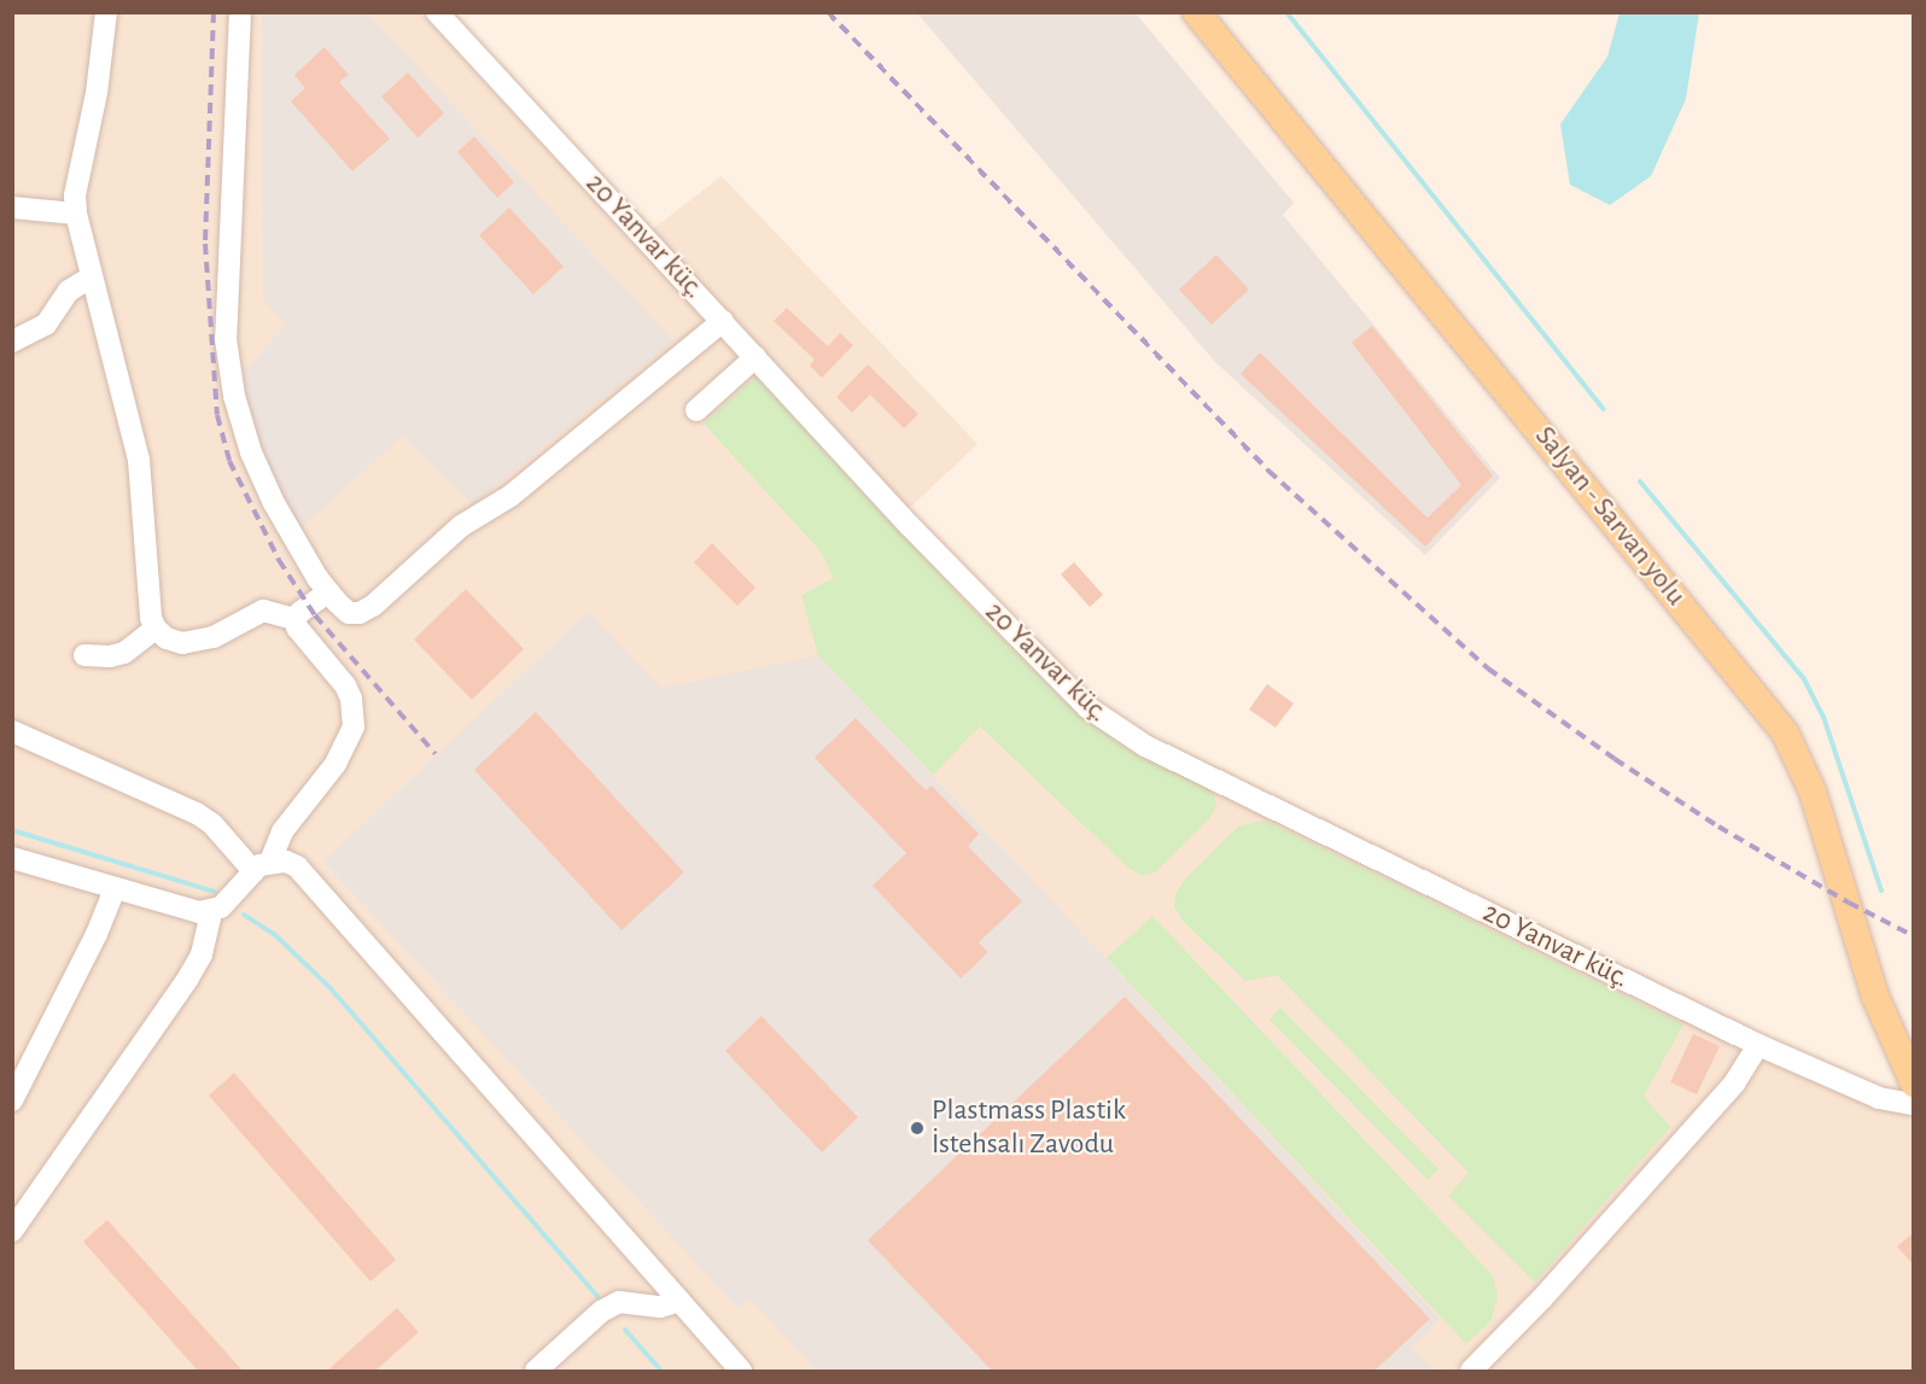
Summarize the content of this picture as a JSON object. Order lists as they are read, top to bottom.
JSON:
{
  "streets": {
    "main road": ["Salyan - Sarvan yolu"],
    "street": ["20 Yanvar küç."]
  },
  "places": ["Plastmass Plastik İstehsalı Zavodu"]
}
